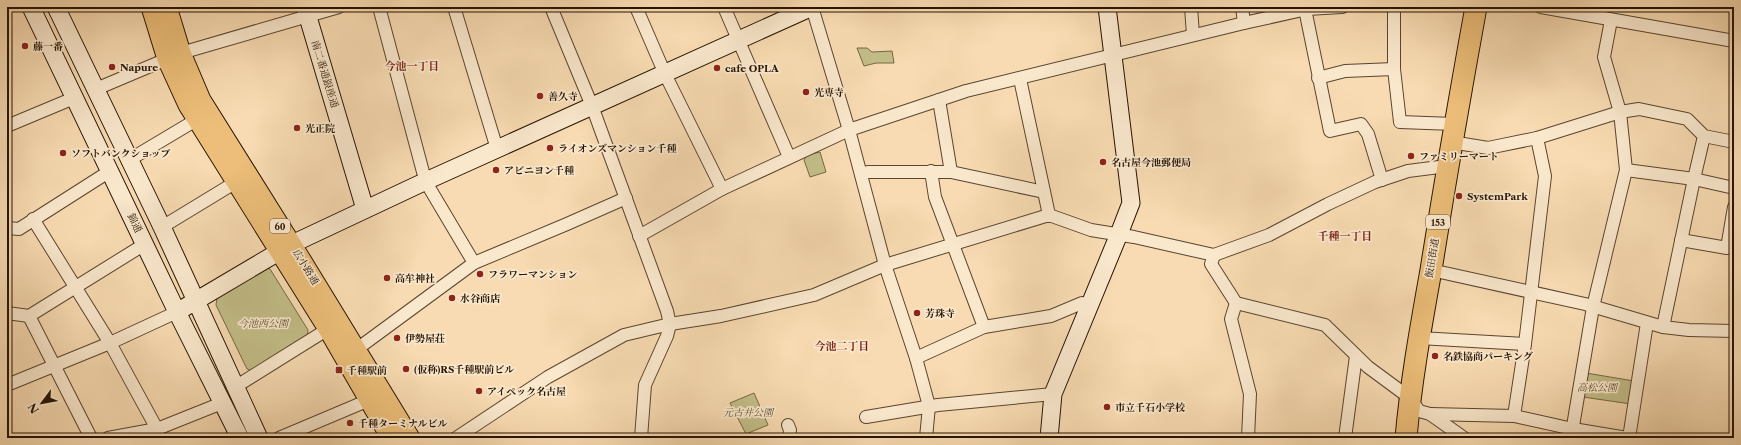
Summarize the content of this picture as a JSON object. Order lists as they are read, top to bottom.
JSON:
{
  "streets": {
    "highway": ["153", "飯田街道"],
    "main road": ["60", "広小路通"],
    "street": ["南二番通銀座通", "錦通"]
  },
  "districts": ["今池一丁目", "千種一丁目", "今池二丁目"],
  "parks": ["今池西公園", "高松公園", "元古井公園"],
  "places": {
    "other": [
      "藤一番",
      "Napure",
      "cafe OPLA",
      "光専寺",
      "善久寺",
      "光正院",
      "ライオンズマンション千種",
      "ソフトバンクショップ",
      "ファミリーマート",
      "名古屋今池郵便局",
      "アビニヨン千種",
      "SystemPark",
      "フラワーマンション",
      "高牟神社",
      "水谷商店",
      "芳珠寺",
      "伊勢屋荘",
      "名鉄協商パーキング",
      "(仮称)RS千種駅前ビル",
      "アイペック名古屋",
      "市立千石小学校",
      "千種ターミナルビル"
    ],
    "transit": ["千種駅前"]
  },
  "north": "bottom left"
}
